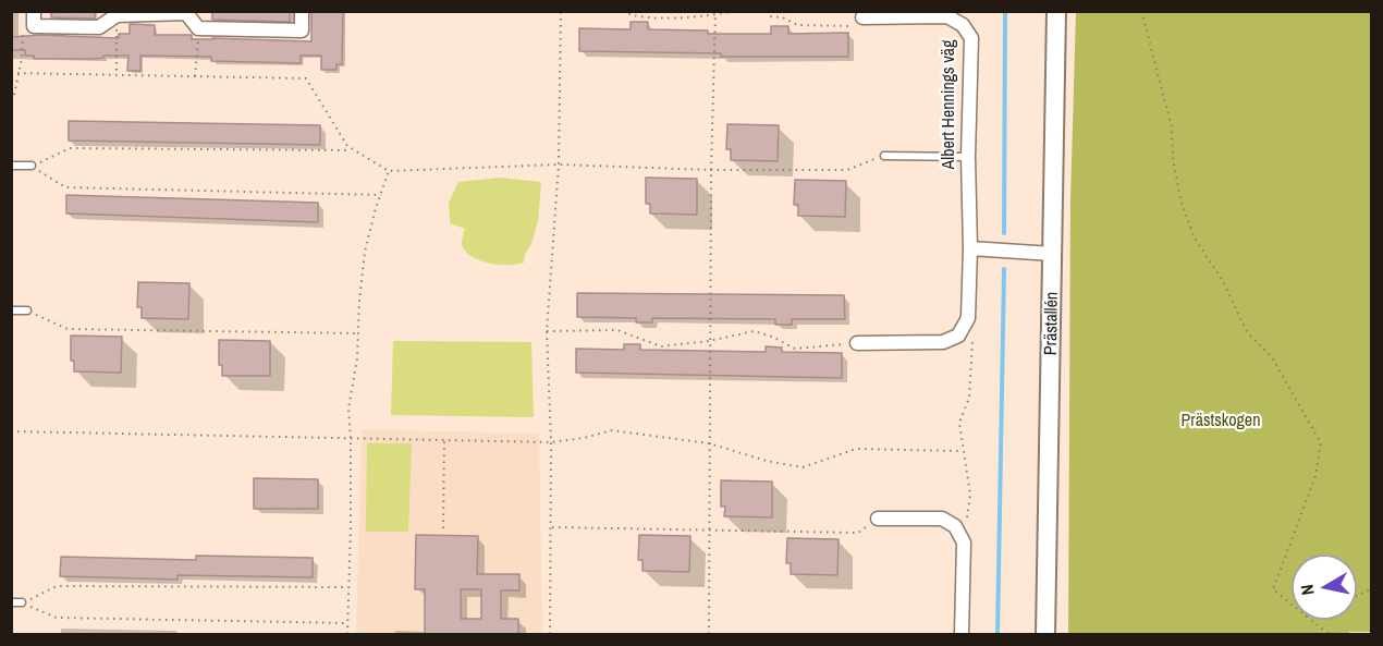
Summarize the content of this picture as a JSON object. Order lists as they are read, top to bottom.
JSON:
{
  "streets": {
    "street": ["Albert Hennings väg", "Prästallén"]
  },
  "parks": ["Prästskogen"],
  "north": "left"
}
